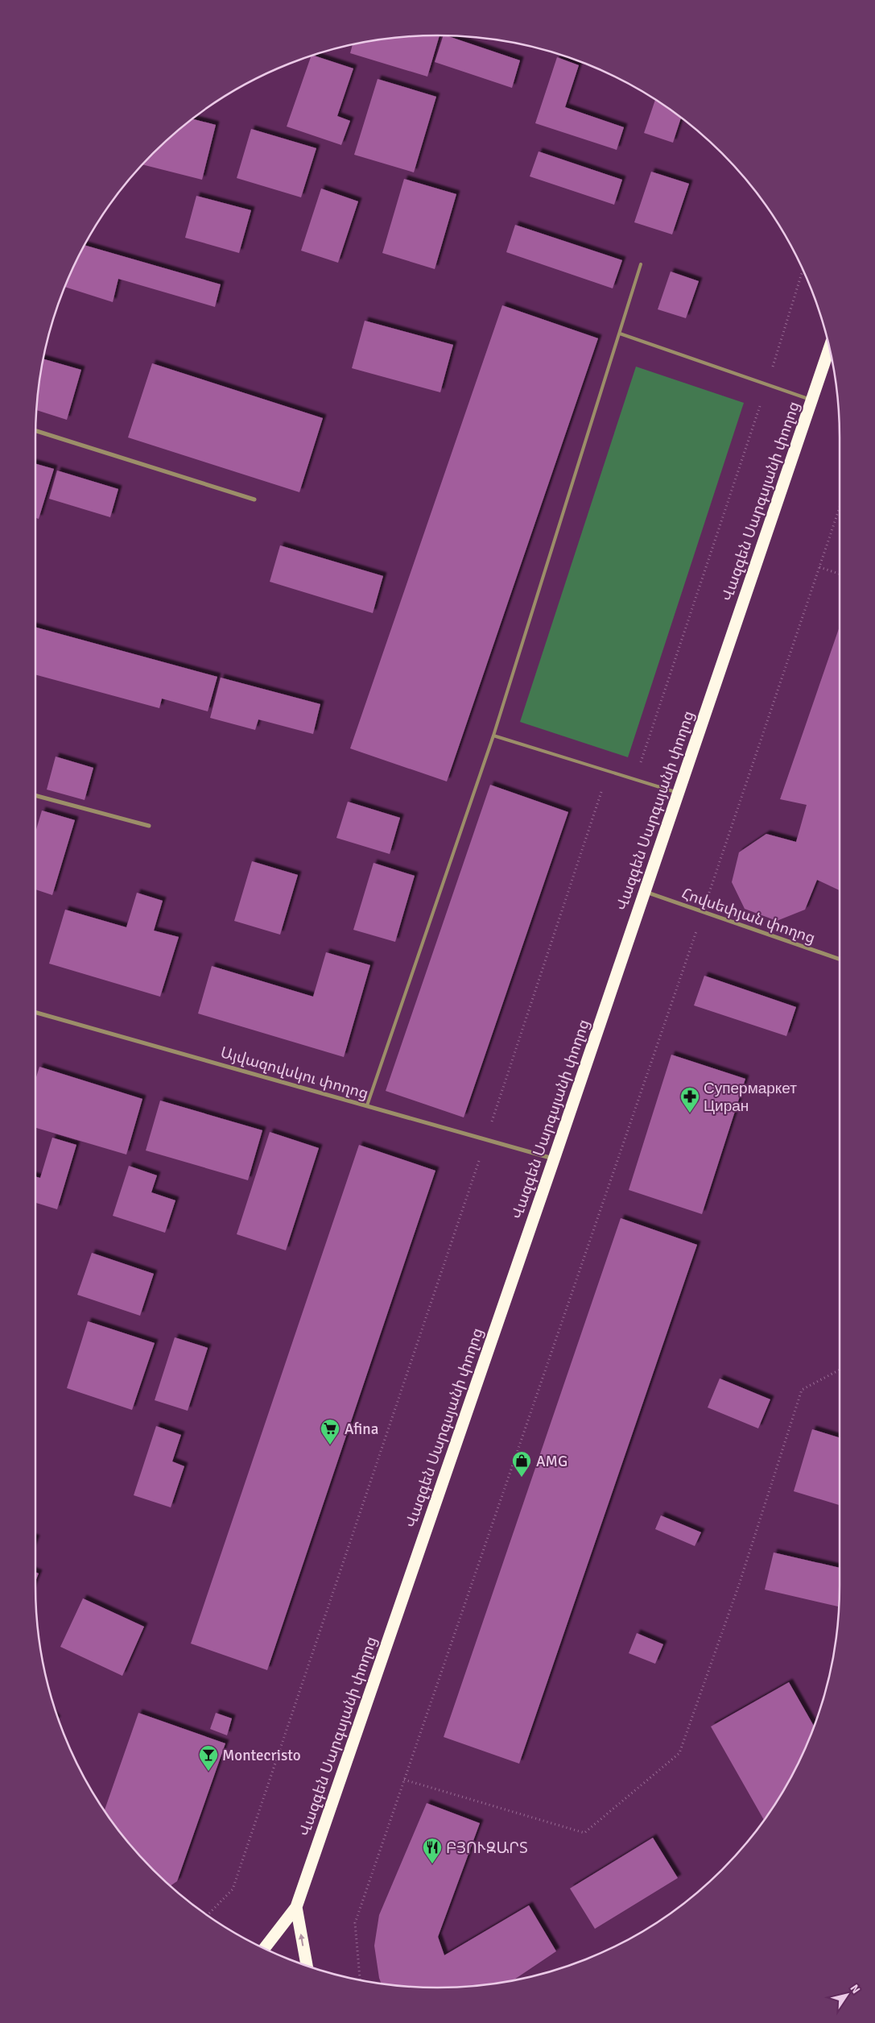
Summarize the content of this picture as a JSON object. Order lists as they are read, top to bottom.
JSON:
{
  "streets": {
    "highway": ["Վազգեն Սարգսյանի փողոց"],
    "street": ["Հովսեփյան փողոց", "Այվազովսկու փողոց"]
  },
  "crossings": [
    ["Վազգեն Սարգսյանի փողոց", "Հովսեփյան փողոց"],
    ["Վազգեն Սարգսյանի փողոց", "Այվազովսկու փողոց"]
  ],
  "places": {
    "pharmacy": ["Супермаркет Циран"],
    "supermarket": ["Afina"],
    "shop": ["AMG"],
    "bar": ["Montecristo"],
    "restaurant": ["ԲՅՈՒԶԱՐՏ"]
  },
  "north": "top right"
}
